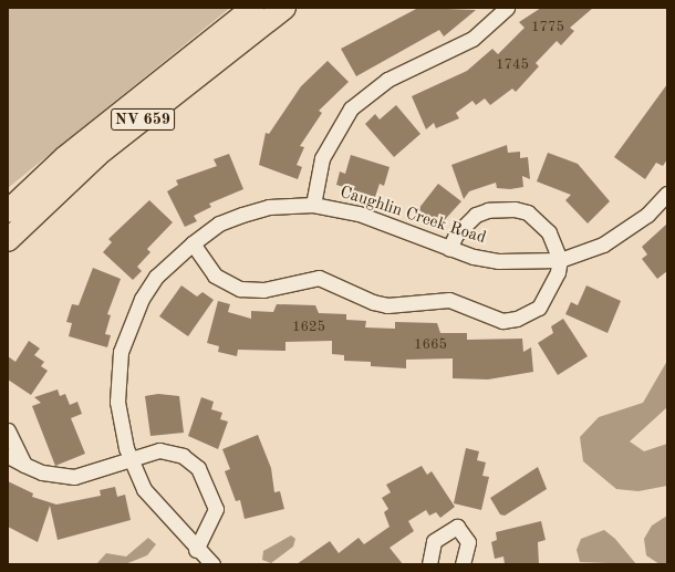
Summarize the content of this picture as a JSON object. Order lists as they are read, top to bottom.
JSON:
{
  "streets": {
    "main road": ["NV 659"],
    "street": ["Caughlin Creek Road"]
  },
  "house_numbers": [
    "1775",
    "1745",
    "1625",
    "1665"
  ]
}
